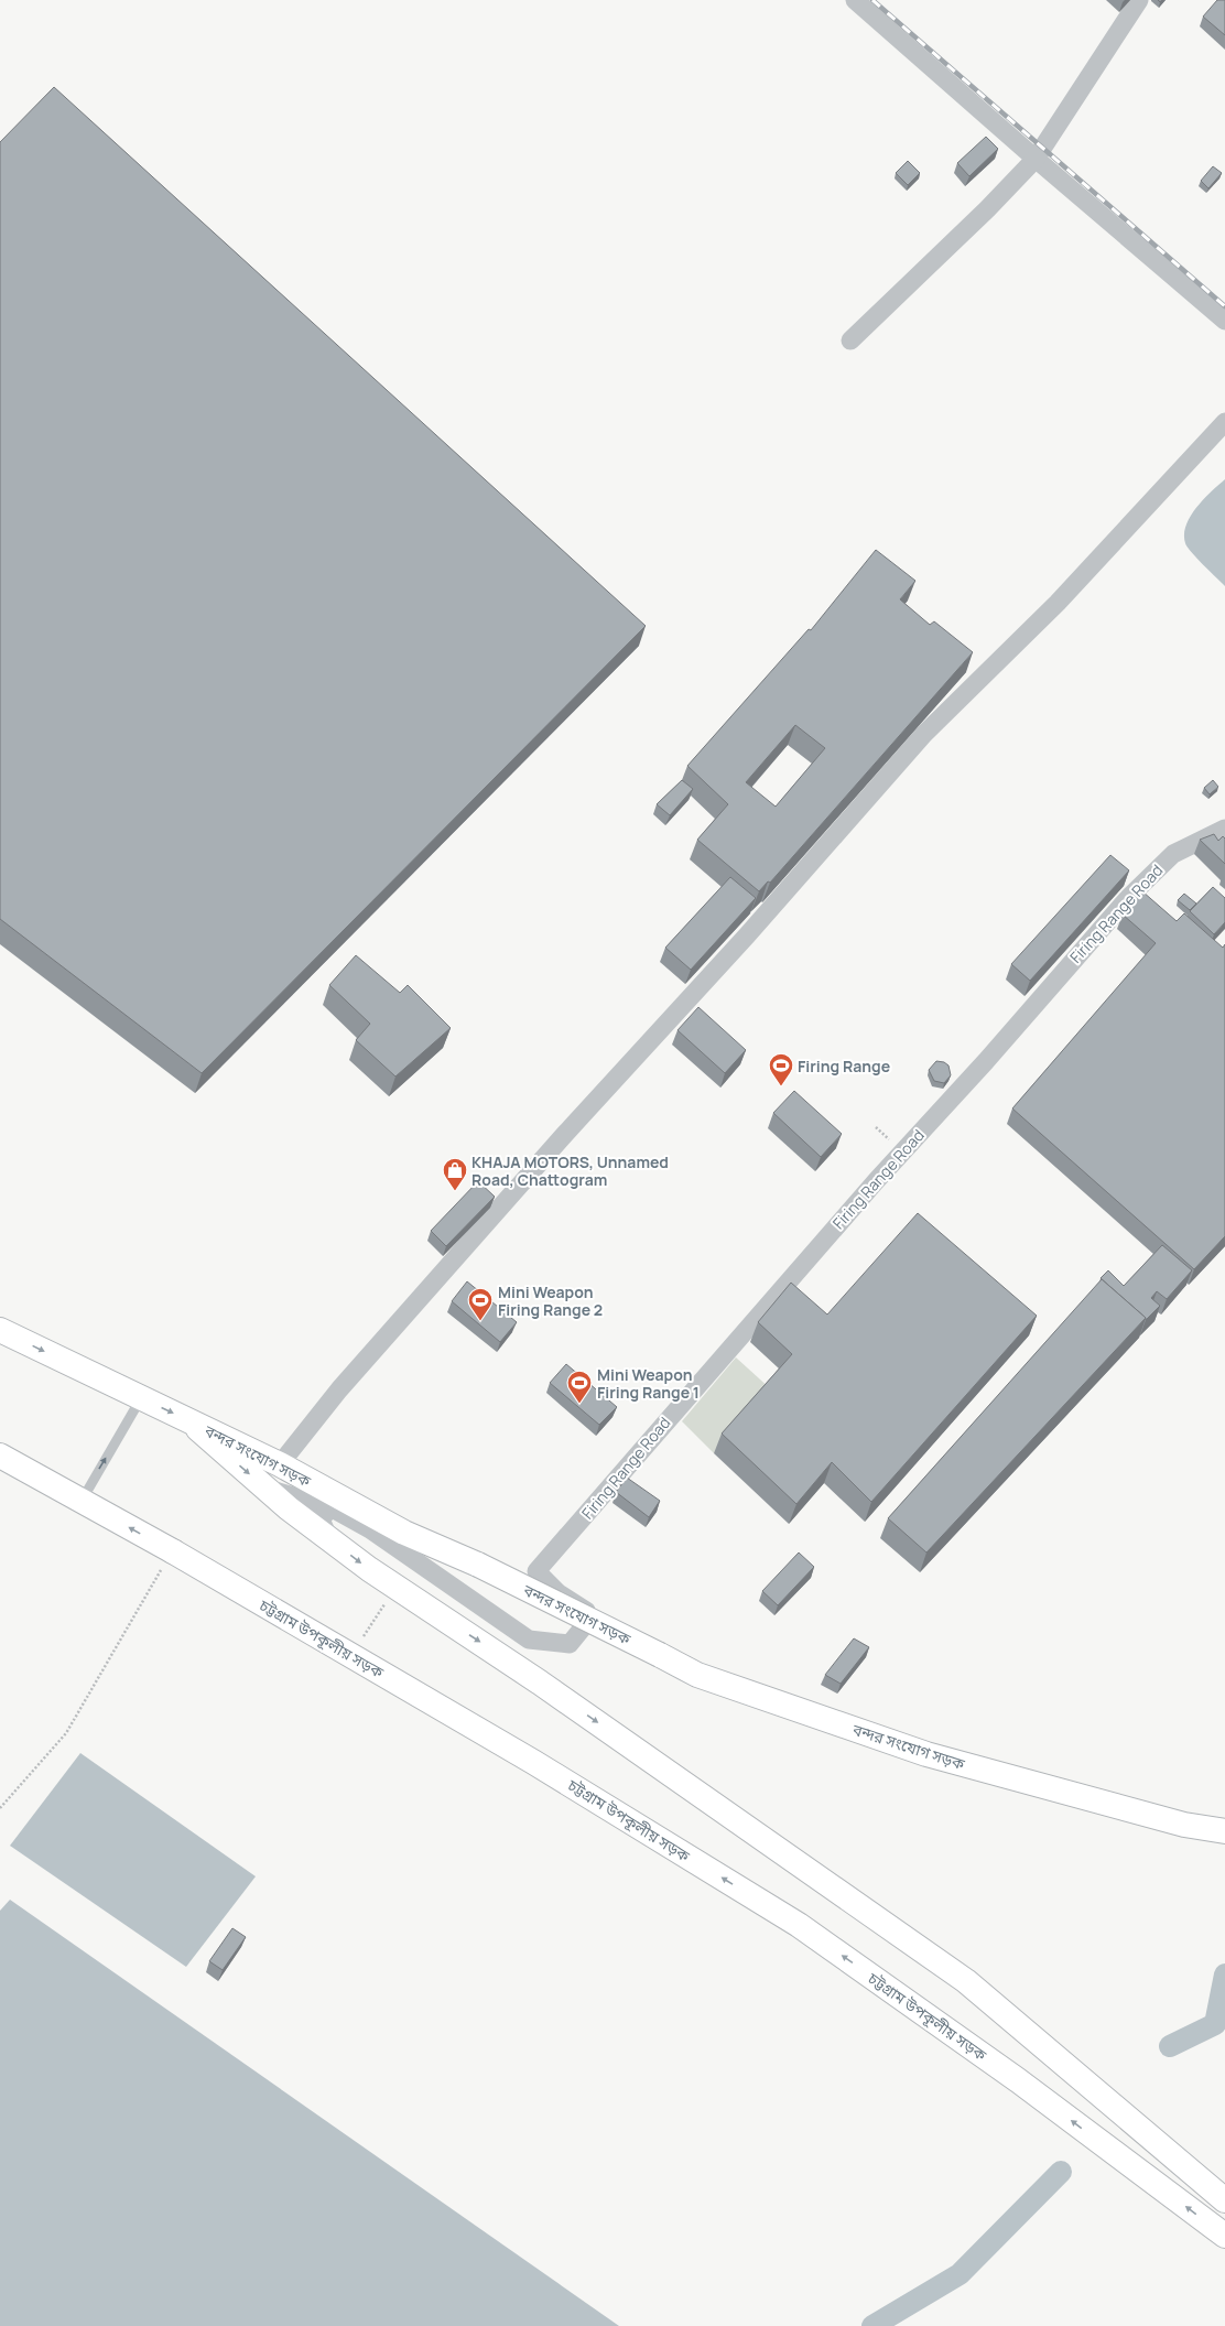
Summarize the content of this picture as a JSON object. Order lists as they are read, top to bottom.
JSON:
{
  "streets": {
    "main road": ["বন্দর সংযোগ সড়ক", "চট্টগ্রাম উপকূলীয় সড়ক"],
    "street": ["Firing Range Road"]
  },
  "places": {
    "sports": ["Firing Range", "Mini Weapon Firing Range 2", "Mini Weapon Firing Range 1"],
    "shop": ["KHAJA MOTORS, Unnamed Road, Chattogram"]
  }
}
